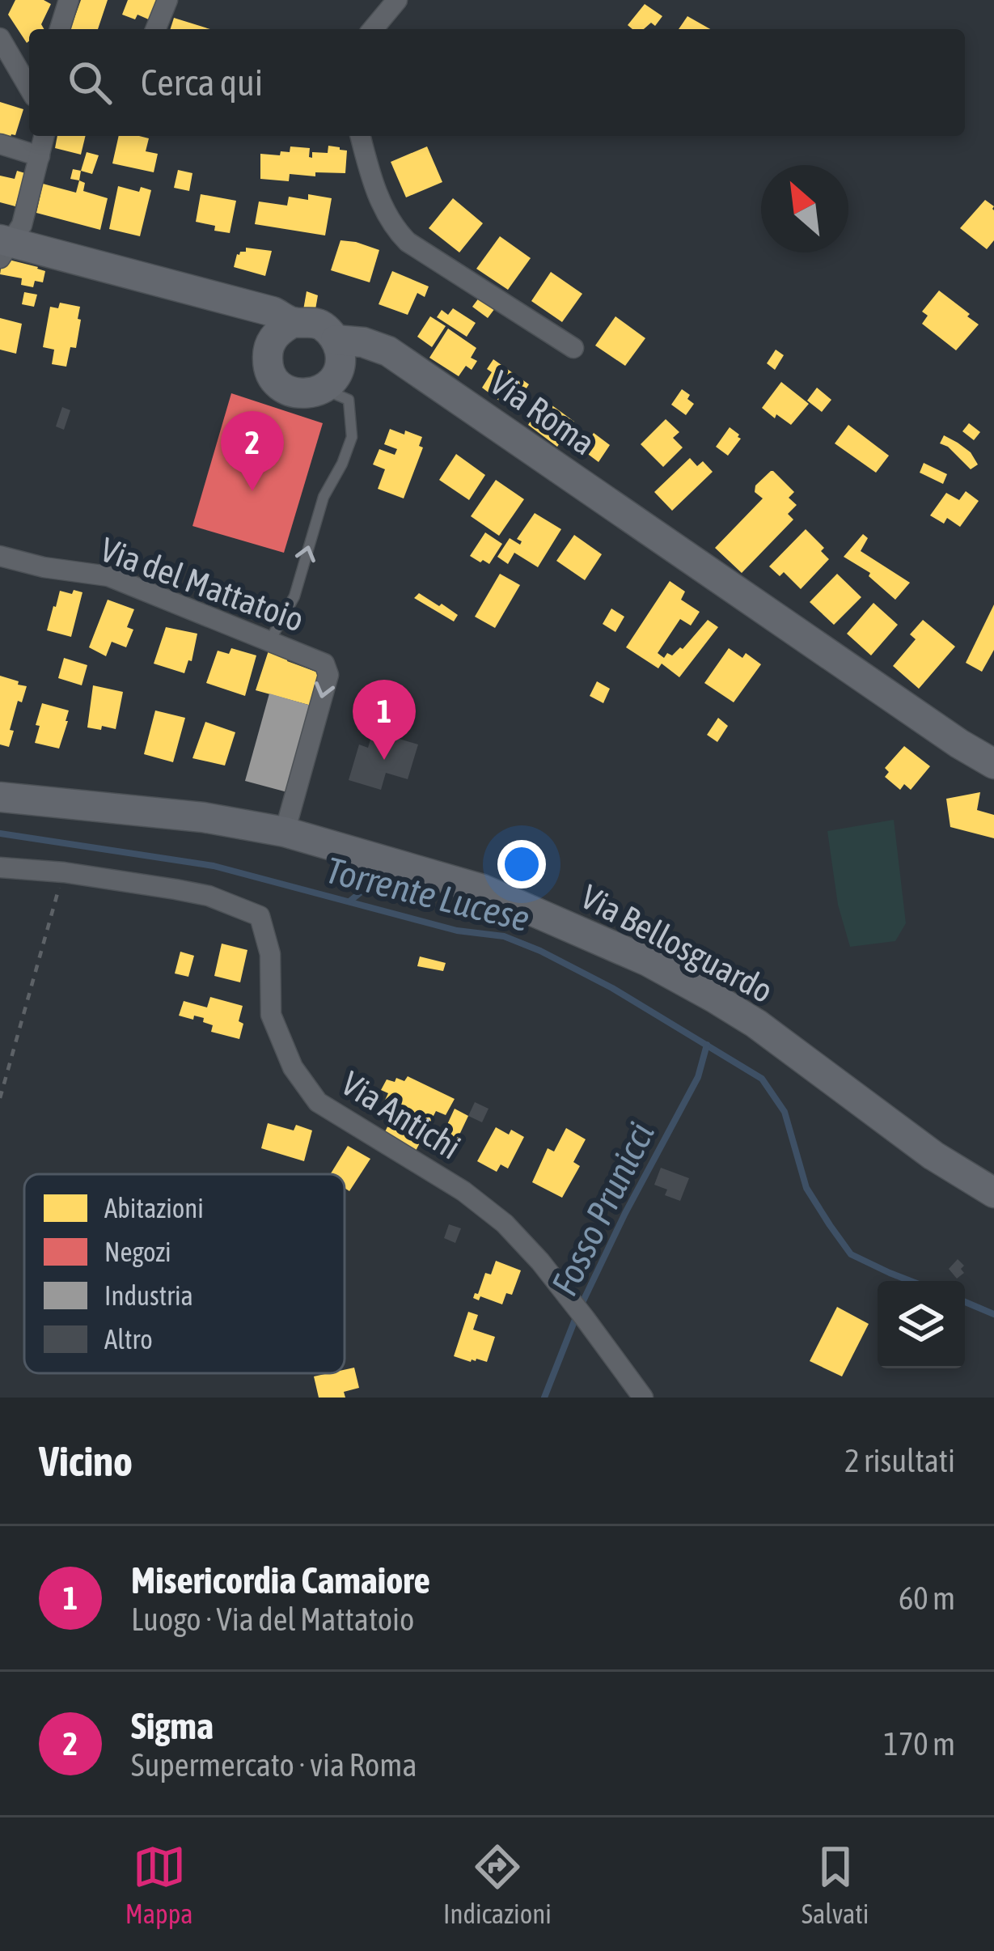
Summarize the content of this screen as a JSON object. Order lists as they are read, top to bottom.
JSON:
{
  "streets": {
    "street": [
      "Via Roma",
      "Via del Mattatoio",
      "Via Bellosguardo",
      "Via Antichi"
    ]
  },
  "crossings": [
    ["Via del Mattatoio", "Via Bellosguardo"]
  ],
  "one_way": ["Via del Mattatoio"],
  "water": ["Torrente Lucese", "Fosso Prunicci"],
  "legend": [
    "Abitazioni",
    "Negozi",
    "Industria",
    "Altro"
  ],
  "north": "top left",
  "page": {
    "search": "Cerca qui",
    "pins": ["2", "1"],
    "heading": ["Vicino", "2 risultati"],
    "list": [
      {
        "mark": "1",
        "name": "Misericordia Camaiore",
        "note": "Luogo · Via del Mattatoio",
        "value": "60 m"
      },
      {
        "mark": "2",
        "name": "Sigma",
        "note": "Supermercato · via Roma",
        "value": "170 m"
      }
    ],
    "nav": ["Mappa", "Indicazioni", "Salvati"]
  }
}
